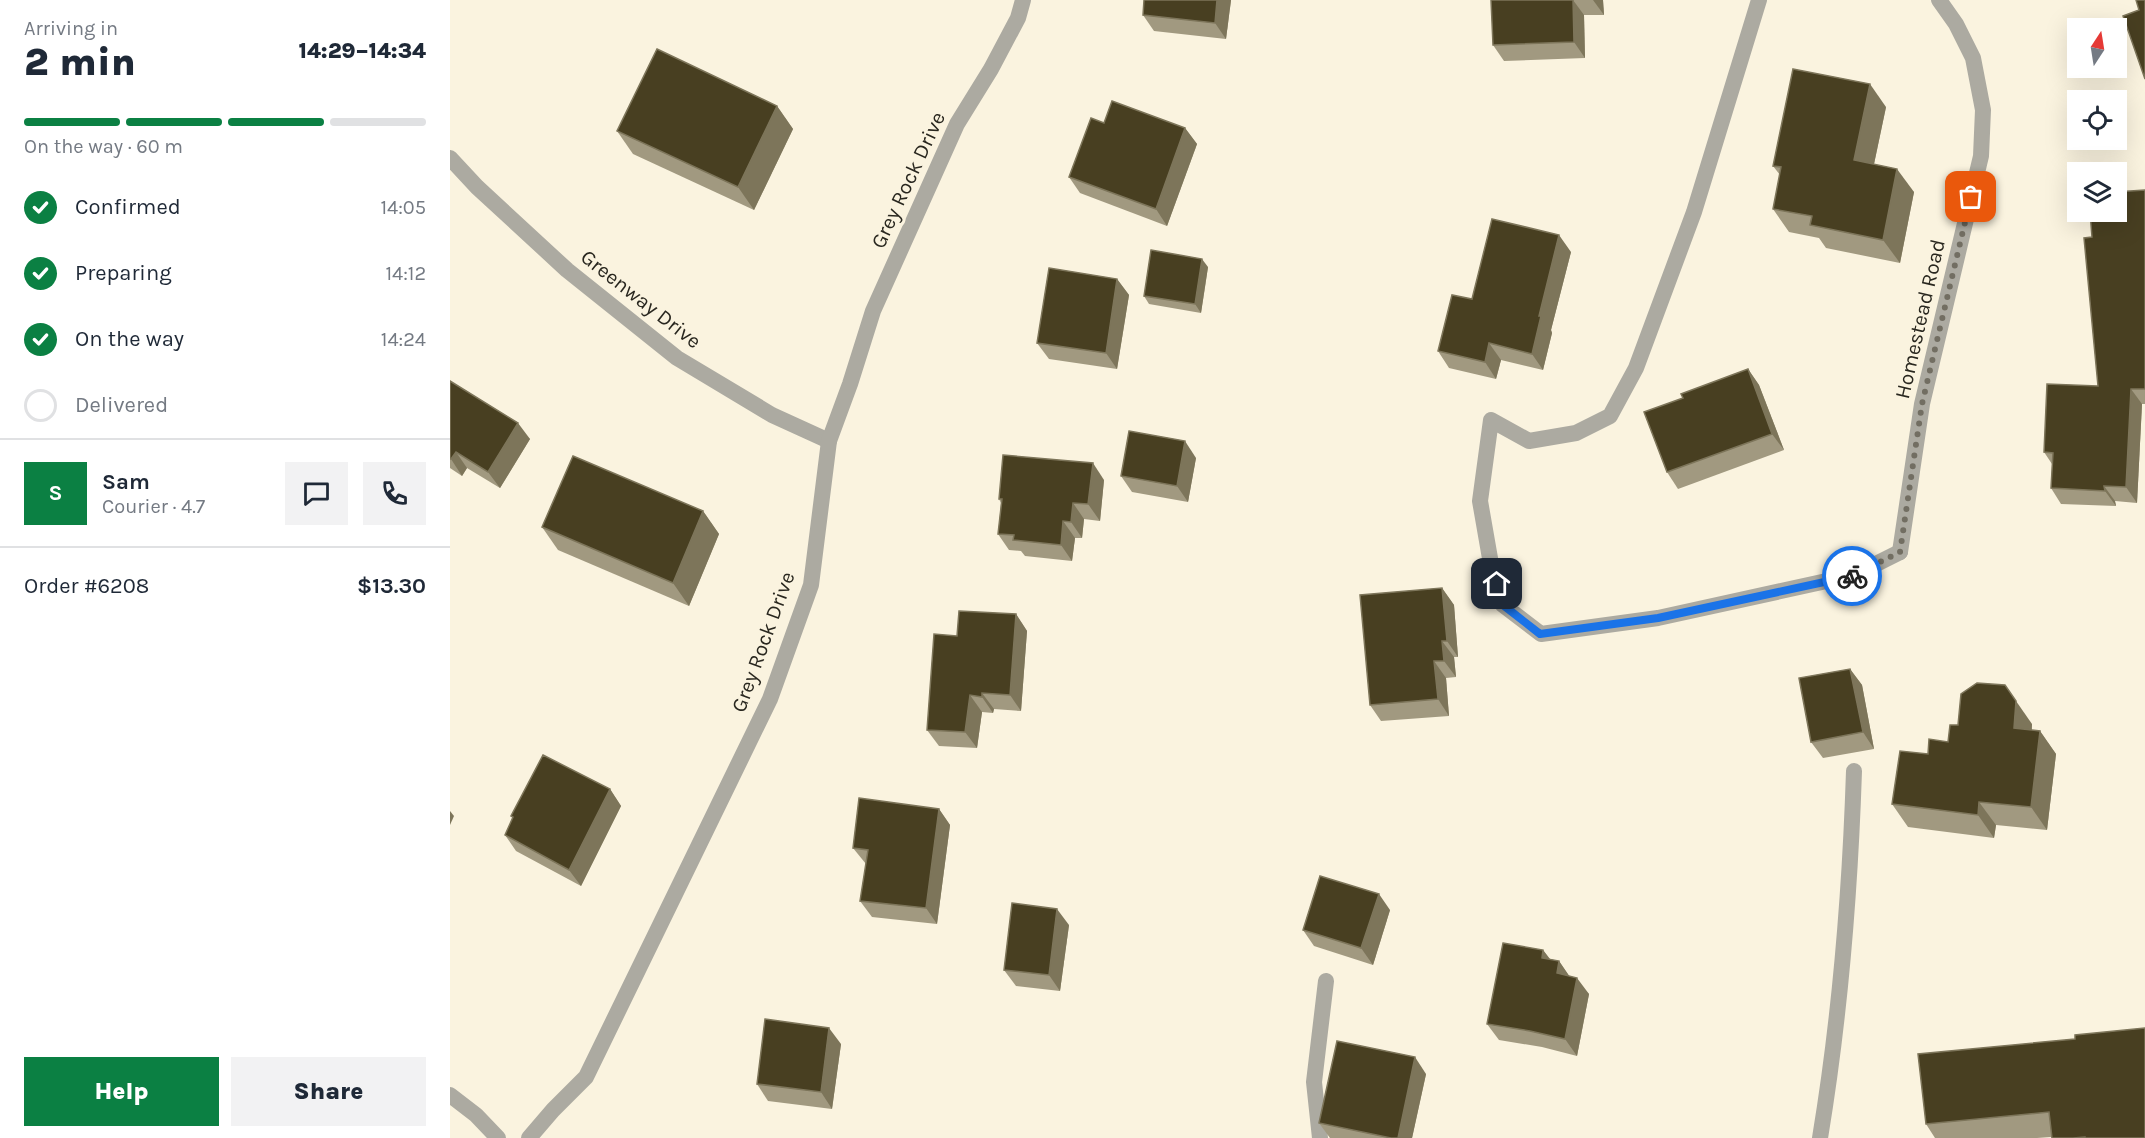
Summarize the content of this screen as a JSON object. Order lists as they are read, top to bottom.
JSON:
{
  "streets": {
    "street": ["Grey Rock Drive", "Greenway Drive", "Homestead Road"]
  },
  "crossings": [
    ["Grey Rock Drive", "Greenway Drive"]
  ],
  "north": "top",
  "page": {
    "heading": ["2 min", "Arriving in", "14:29–14:34"],
    "panel": [
      "Sam",
      "Courier · 4.7",
      "Order #6208",
      "$13.30"
    ],
    "bar": "On the way · 60 m",
    "list": [
      ["Confirmed", "14:05"],
      ["Preparing", "14:12"],
      ["On the way", "14:24"],
      "Delivered"
    ],
    "round": "S",
    "buttons": ["Help", "Share"]
  }
}
